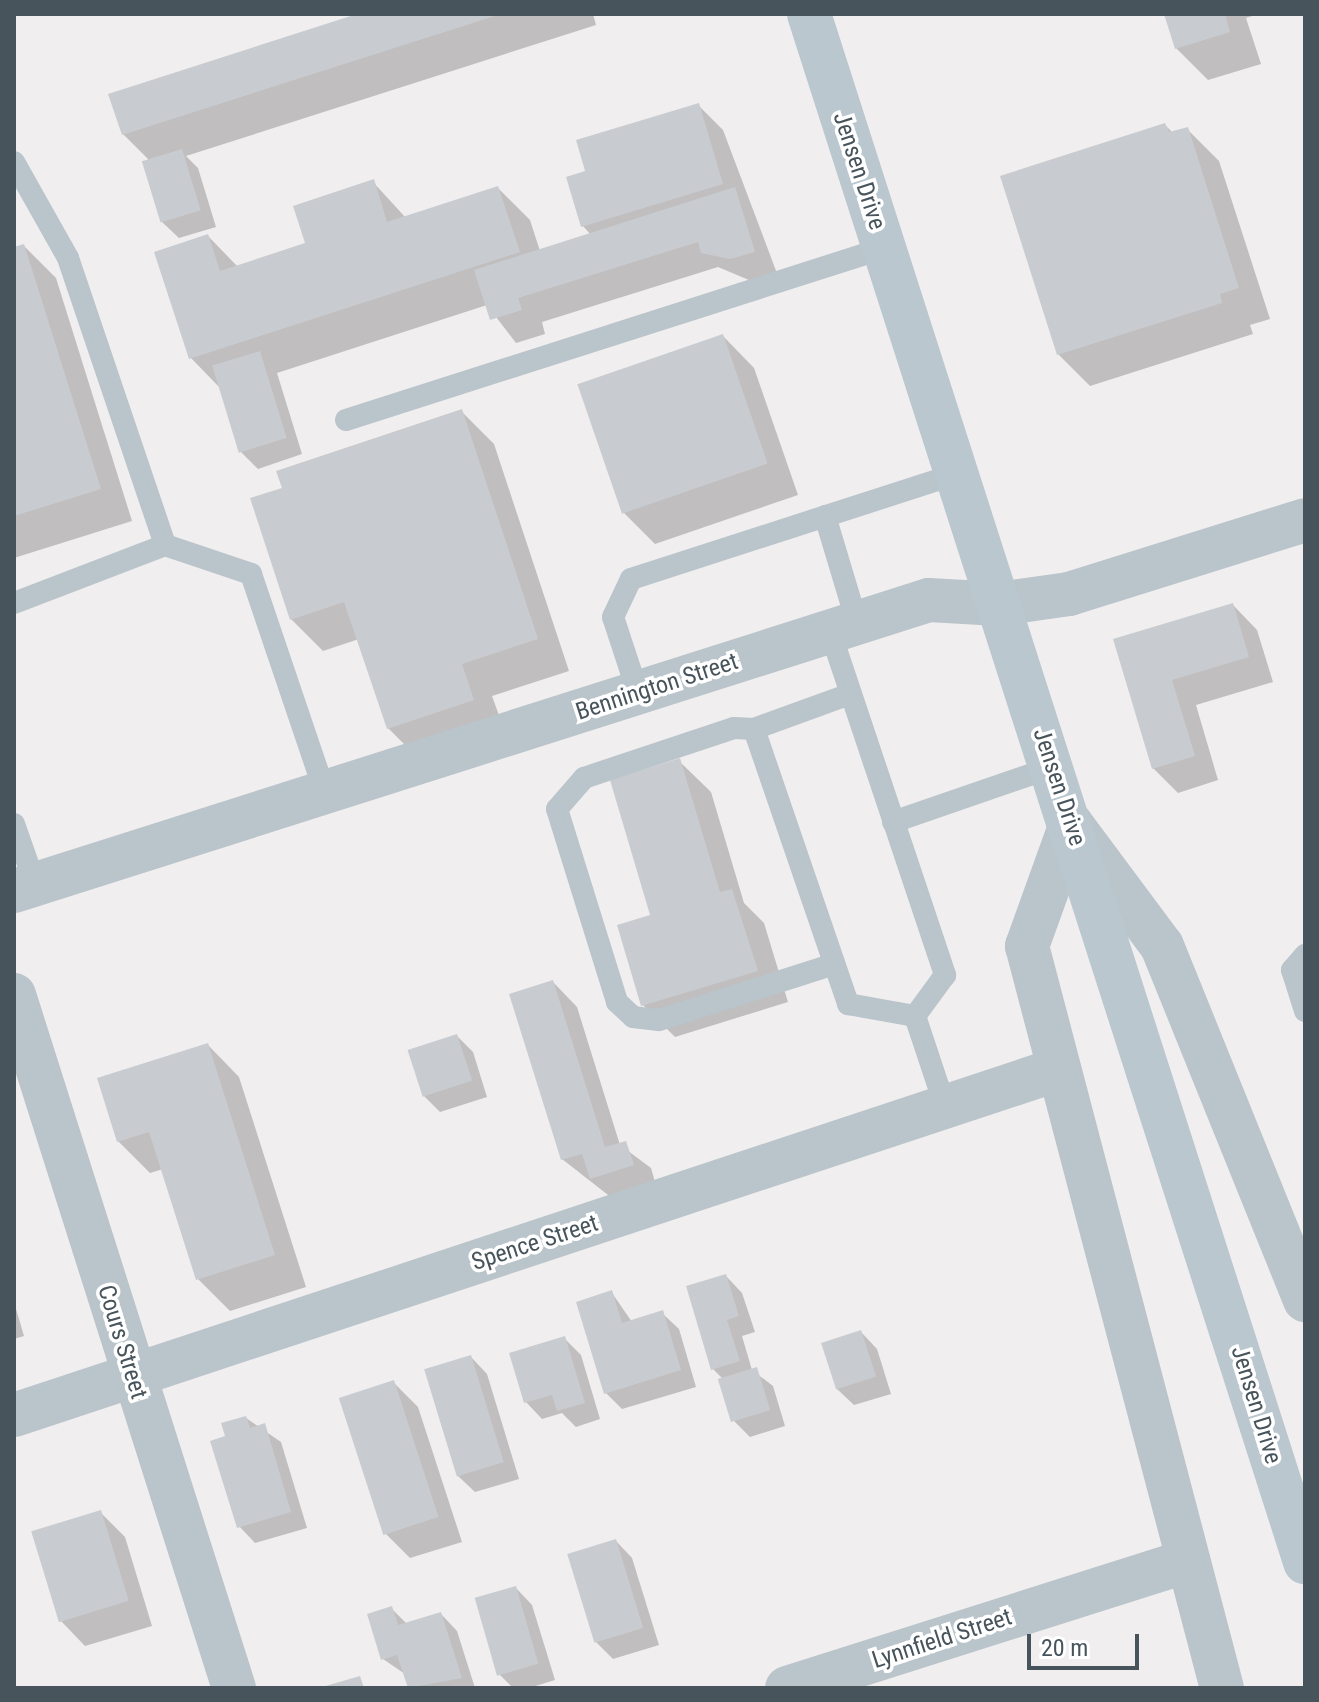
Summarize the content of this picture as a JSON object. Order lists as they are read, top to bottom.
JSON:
{
  "streets": {
    "main road": ["Jensen Drive"],
    "street": [
      "Bennington Street",
      "Spence Street",
      "Cours Street",
      "Lynnfield Street"
    ]
  },
  "crossings": [
    ["Jensen Drive", "Bennington Street"],
    ["Spence Street", "Cours Street"]
  ],
  "scale_bar": "20 m"
}
